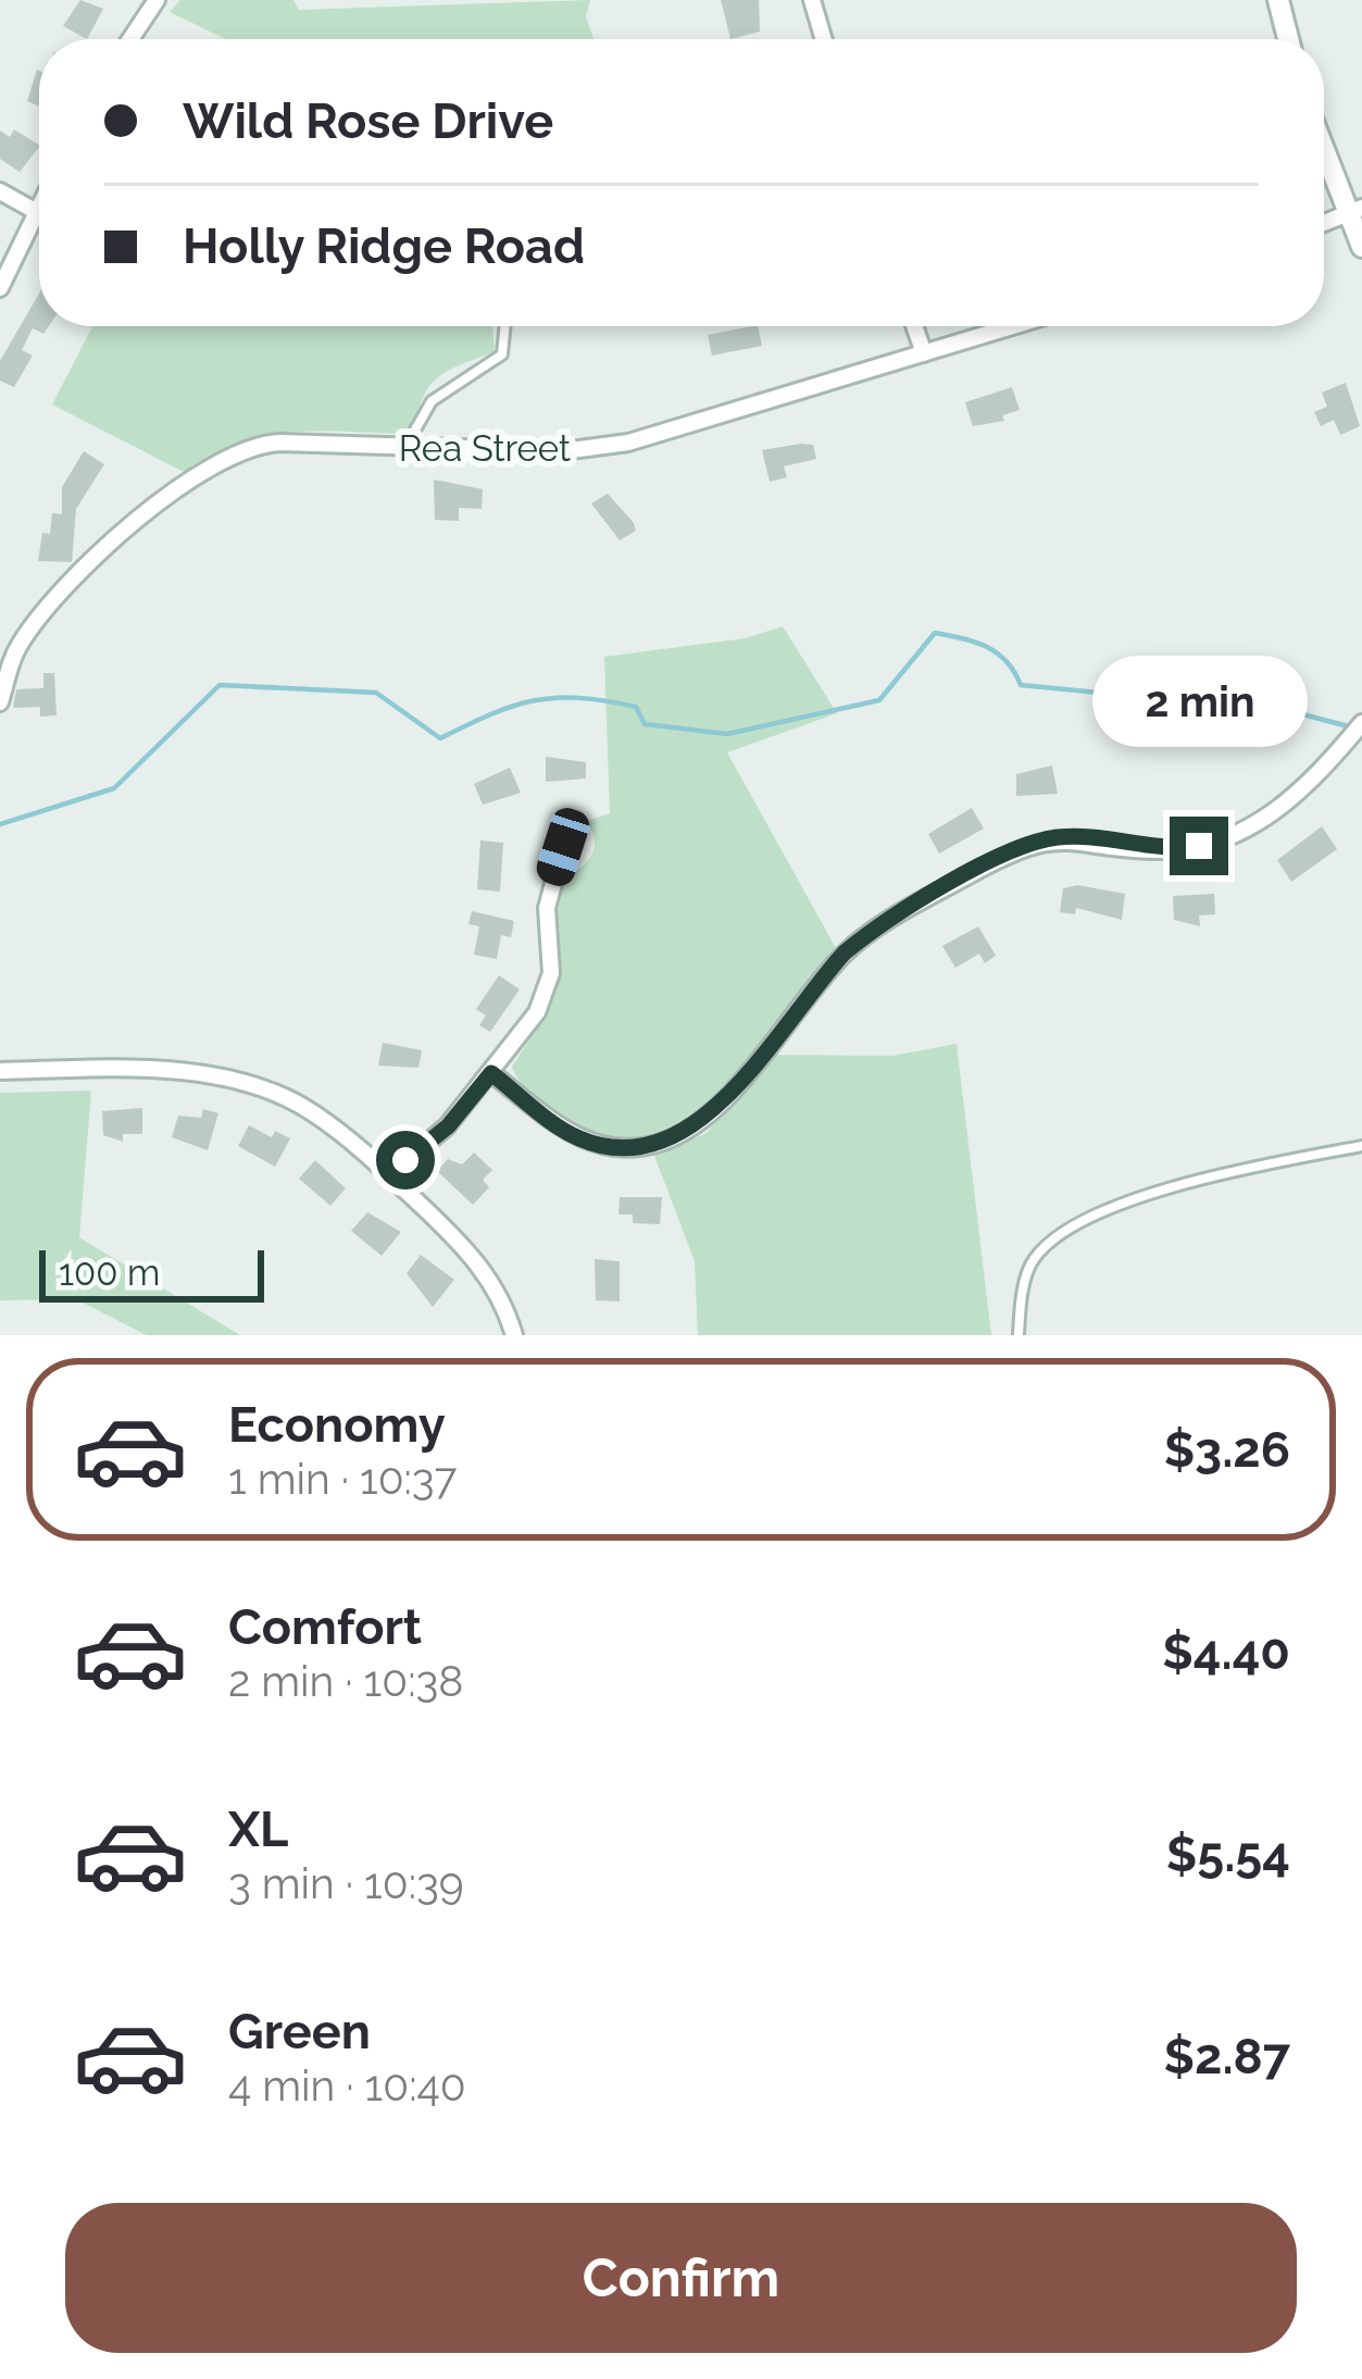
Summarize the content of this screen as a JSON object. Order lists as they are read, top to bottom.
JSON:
{
  "streets": {
    "street": ["Rea Street"]
  },
  "scale_bar": "100 m",
  "page": {
    "banner": ["Wild Rose Drive", "Holly Ridge Road"],
    "bubble": "2 min",
    "scale": "100 m",
    "list": [
      {
        "name": "Economy",
        "note": "1 min · 10:37",
        "value": "$3.26"
      },
      {
        "name": "Comfort",
        "note": "2 min · 10:38",
        "value": "$4.40"
      },
      {
        "name": "XL",
        "note": "3 min · 10:39",
        "value": "$5.54"
      },
      {
        "name": "Green",
        "note": "4 min · 10:40",
        "value": "$2.87"
      }
    ],
    "buttons": "Confirm"
  }
}
